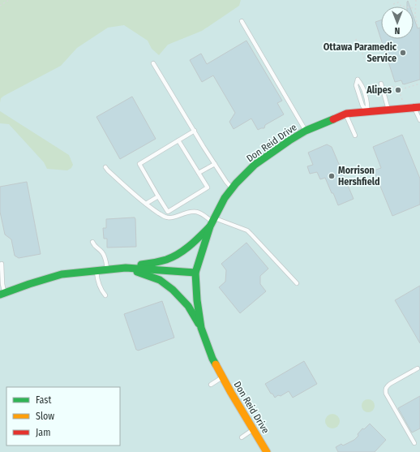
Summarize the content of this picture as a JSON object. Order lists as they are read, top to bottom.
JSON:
{
  "streets": {
    "street": ["Don Reid Drive"]
  },
  "places": ["Ottawa Paramedic Service", "Alipes", "Morrison Hershfield"],
  "legend": ["Fast", "Slow", "Jam"],
  "north": "bottom"
}
